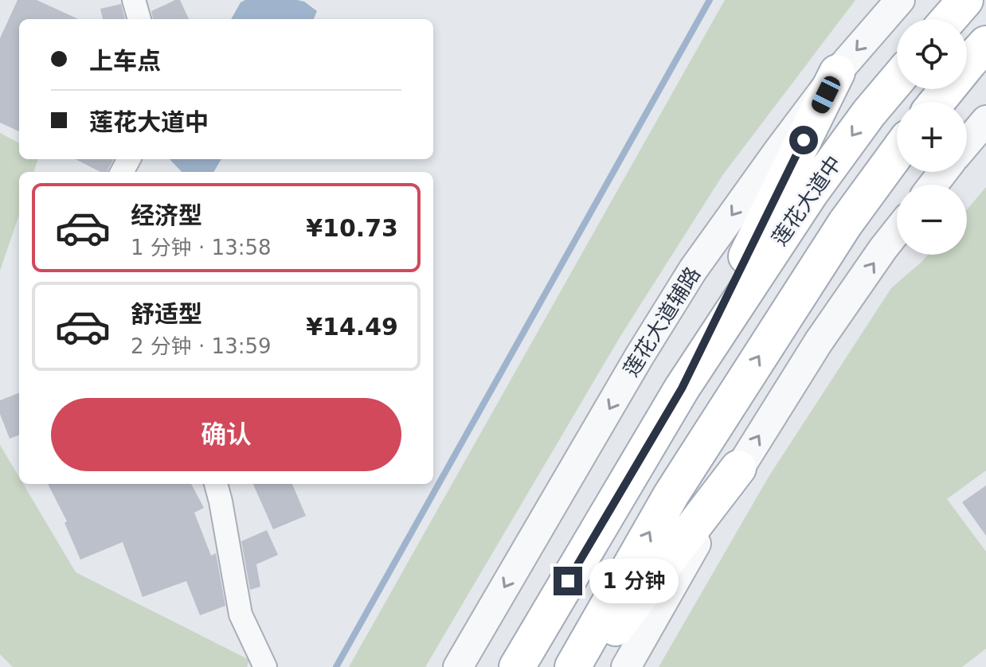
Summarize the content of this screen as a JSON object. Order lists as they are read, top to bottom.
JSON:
{
  "streets": {
    "main road": ["莲花大道中"],
    "street": ["莲花大道辅路"]
  },
  "page": {
    "map_buttons": ["+", "−"],
    "banner": ["上车点", "莲花大道中"],
    "list": [
      {
        "name": "经济型",
        "note": "1 分钟 · 13:58",
        "value": "¥10.73"
      },
      {
        "name": "舒适型",
        "note": "2 分钟 · 13:59",
        "value": "¥14.49"
      }
    ],
    "buttons": "确认",
    "bubble": "1 分钟"
  }
}
